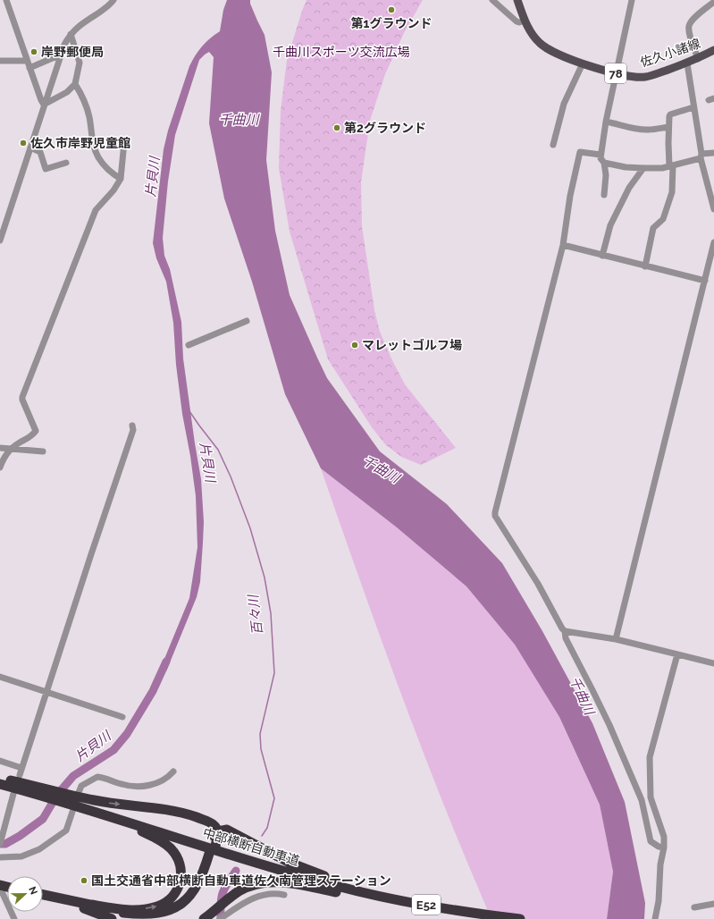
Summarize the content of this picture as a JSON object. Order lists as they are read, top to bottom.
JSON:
{
  "streets": {
    "highway": ["中部横断自動車道", "E52"],
    "main road": ["佐久小諸線", "78"]
  },
  "water": ["千曲川", "片貝川", "百々川"],
  "parks": ["千曲川スポーツ交流広場"],
  "places": [
    "第1グラウンド",
    "岸野郵便局",
    "第2グラウンド",
    "佐久市岸野児童館",
    "マレットゴルフ場",
    "国土交通省中部横断自動車道佐久南管理ステーション"
  ],
  "north": "right"
}
